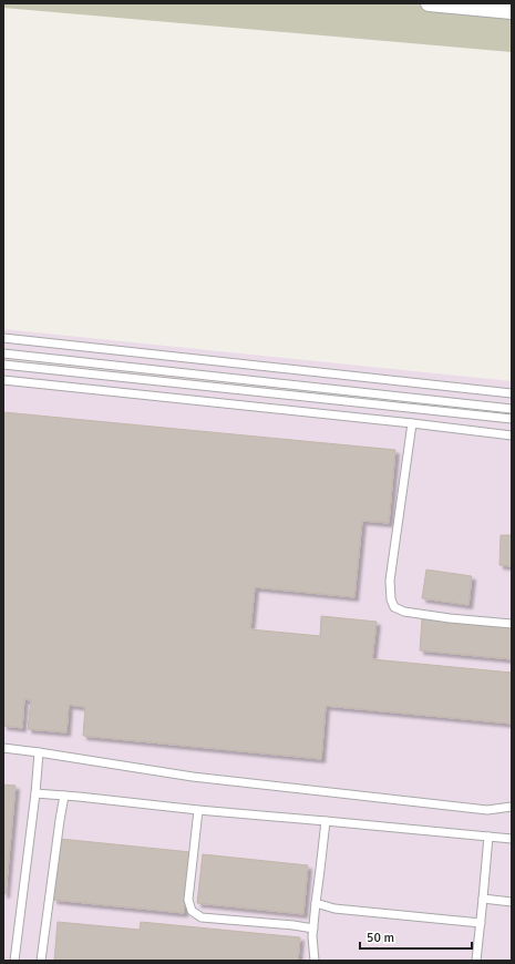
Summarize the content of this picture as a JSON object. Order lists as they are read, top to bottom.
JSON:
{
  "scale_bar": "50 m"
}
